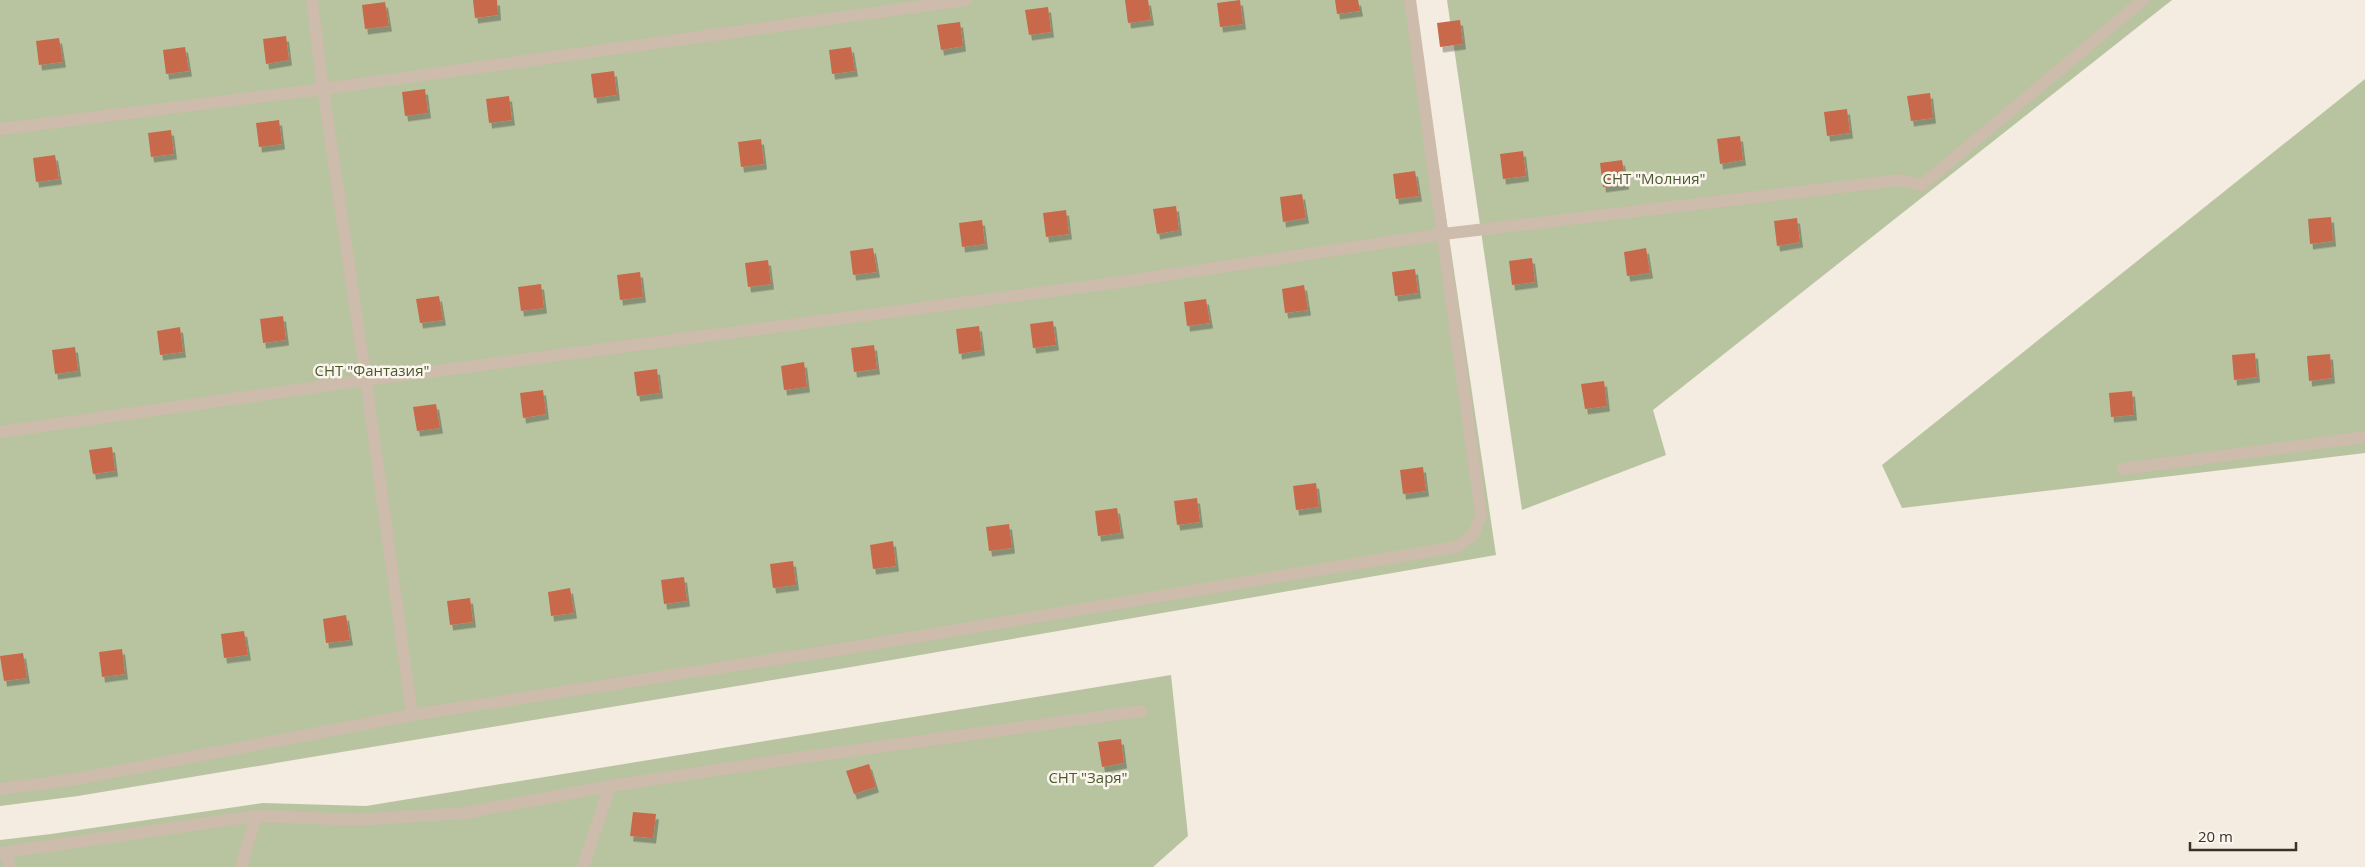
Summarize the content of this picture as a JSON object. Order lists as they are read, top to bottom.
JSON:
{
  "parks": ["СНТ \"Молния\"", "СНТ \"Фантазия\"", "СНТ \"Заря\""],
  "scale_bar": "20 m"
}
